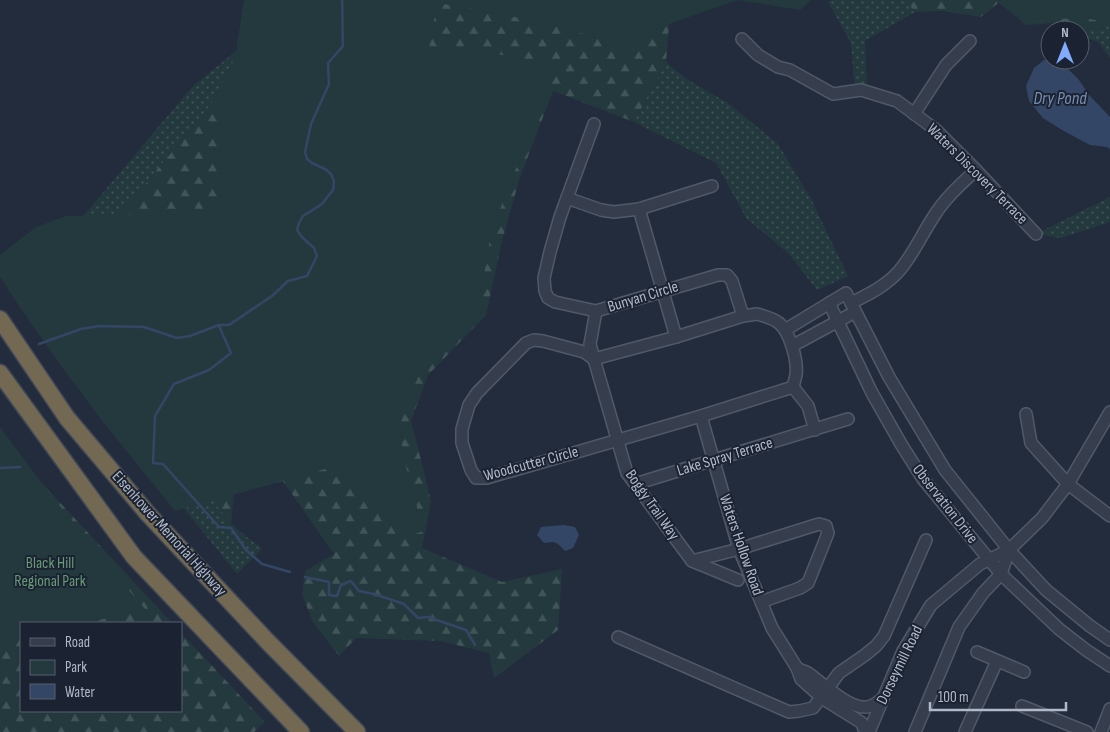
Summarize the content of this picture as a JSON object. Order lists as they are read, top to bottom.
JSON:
{
  "streets": {
    "highway": ["Eisenhower Memorial Highway"],
    "street": [
      "Waters Discovery Terrace",
      "Bunyan Circle",
      "Lake Spray Terrace",
      "Woodcutter Circle",
      "Observation Drive",
      "Boggy Trail Way",
      "Waters Hollow Road",
      "Dorseymill Road"
    ]
  },
  "crossings": [
    ["Bunyan Circle", "Boggy Trail Way"],
    ["Lake Spray Terrace", "Boggy Trail Way"],
    ["Lake Spray Terrace", "Waters Hollow Road"],
    ["Woodcutter Circle", "Boggy Trail Way"],
    ["Woodcutter Circle", "Waters Hollow Road"],
    ["Observation Drive", "Dorseymill Road"],
    ["Waters Hollow Road", "Dorseymill Road"]
  ],
  "water": ["Dry Pond"],
  "parks": ["Black Hill Regional Park"],
  "legend": ["Road", "Park", "Water"],
  "scale_bar": "100 m",
  "north": "top"
}
